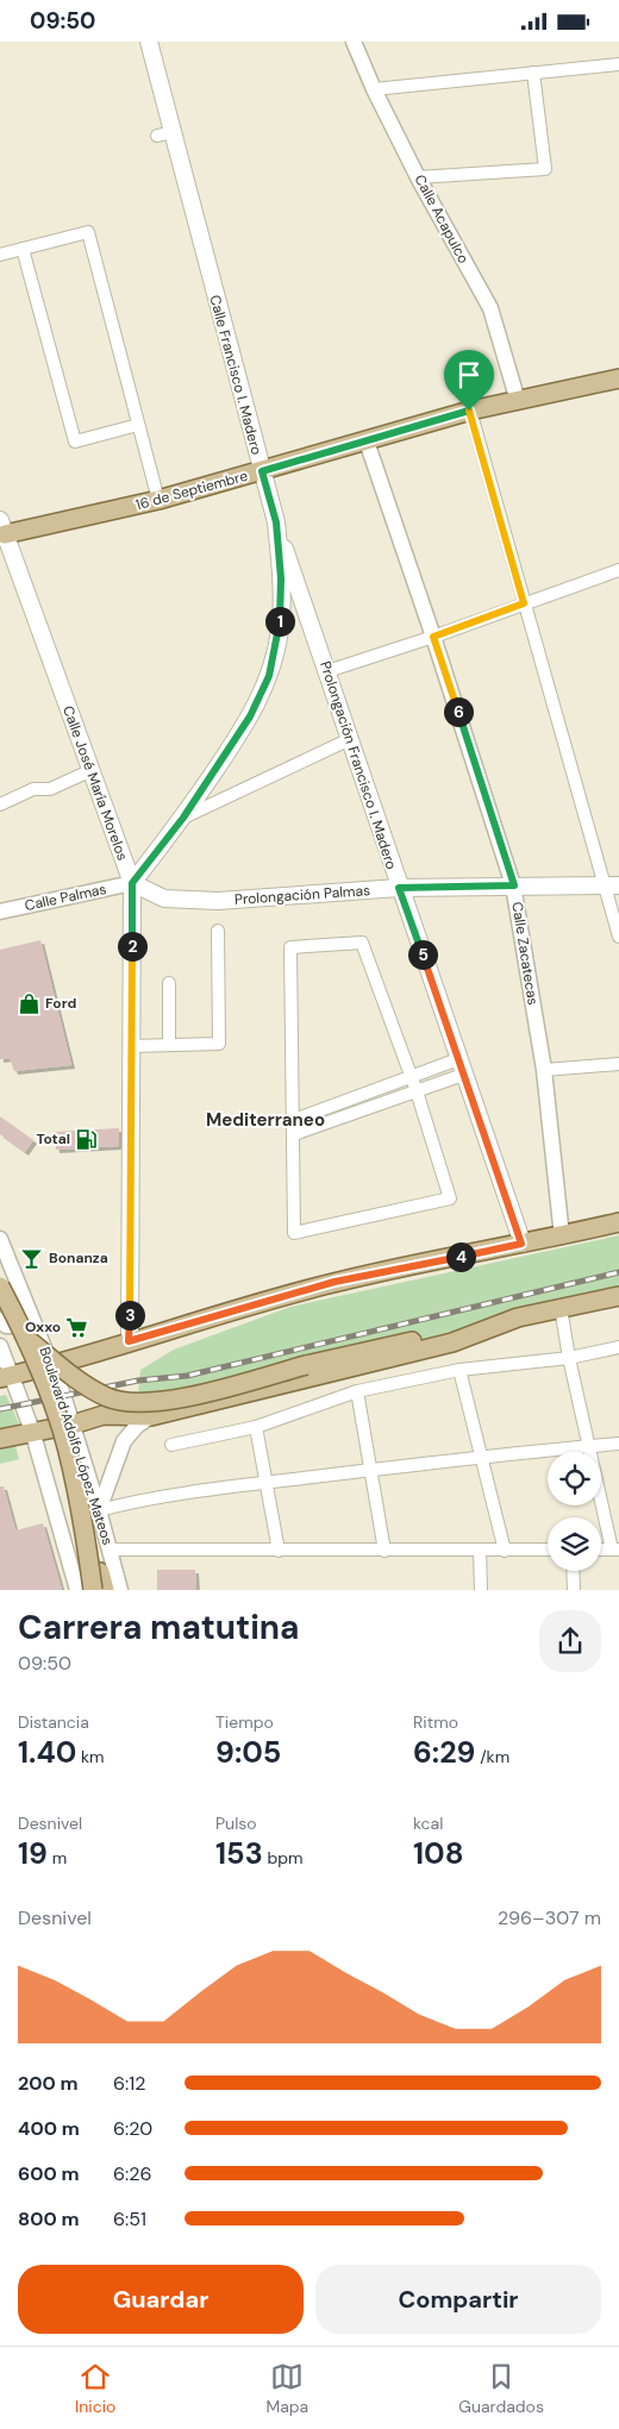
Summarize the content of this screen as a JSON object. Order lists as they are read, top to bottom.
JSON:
{
  "streets": {
    "main road": [
      "Calle Francisco I. Madero",
      "16 de Septiembre",
      "Prolongación Francisco I. Madero",
      "Calle José María Morelos",
      "Prolongación Palmas",
      "Boulevard Adolfo López Mateos"
    ],
    "street": ["Calle Acapulco", "Calle Palmas", "Calle Zacatecas"]
  },
  "crossings": [
    ["Calle Acapulco", "16 de Septiembre"],
    ["Calle Francisco I. Madero", "16 de Septiembre"],
    ["Calle Francisco I. Madero", "Prolongación Francisco I. Madero"],
    ["Calle Francisco I. Madero", "Calle José María Morelos"],
    ["Calle Francisco I. Madero", "Prolongación Palmas"],
    ["Calle Francisco I. Madero", "Calle Palmas"],
    ["16 de Septiembre", "Calle José María Morelos"],
    ["16 de Septiembre", "Calle Zacatecas"],
    ["Prolongación Francisco I. Madero", "Prolongación Palmas"],
    ["Calle José María Morelos", "Prolongación Palmas"],
    ["Calle José María Morelos", "Calle Palmas"],
    ["Prolongación Palmas", "Calle Palmas"],
    ["Prolongación Palmas", "Calle Zacatecas"]
  ],
  "districts": ["Mediterraneo"],
  "places": {
    "shop": ["Ford"],
    "fuel station": ["Total"],
    "bar": ["Bonanza"],
    "supermarket": ["Oxxo"]
  },
  "page": {
    "status": "09:50",
    "pins": [
      "1",
      "6",
      "2",
      "5",
      "4",
      "3"
    ],
    "heading": ["Carrera matutina", "09:50"],
    "stats": [
      ["Distancia", "1.40 km"],
      ["Tiempo", "9:05"],
      ["Ritmo", "6:29 /km"],
      ["Desnivel", "19 m"],
      ["Pulso", "153 bpm"],
      ["kcal", "108"]
    ],
    "chart": ["Desnivel", "296–307 m"],
    "list": [
      {
        "name": "200 m",
        "note": "6:12"
      },
      {
        "name": "400 m",
        "note": "6:20"
      },
      {
        "name": "600 m",
        "note": "6:26"
      },
      {
        "name": "800 m",
        "note": "6:51"
      }
    ],
    "buttons": ["Guardar", "Compartir"],
    "tabs": ["Inicio", "Mapa", "Guardados"]
  }
}
